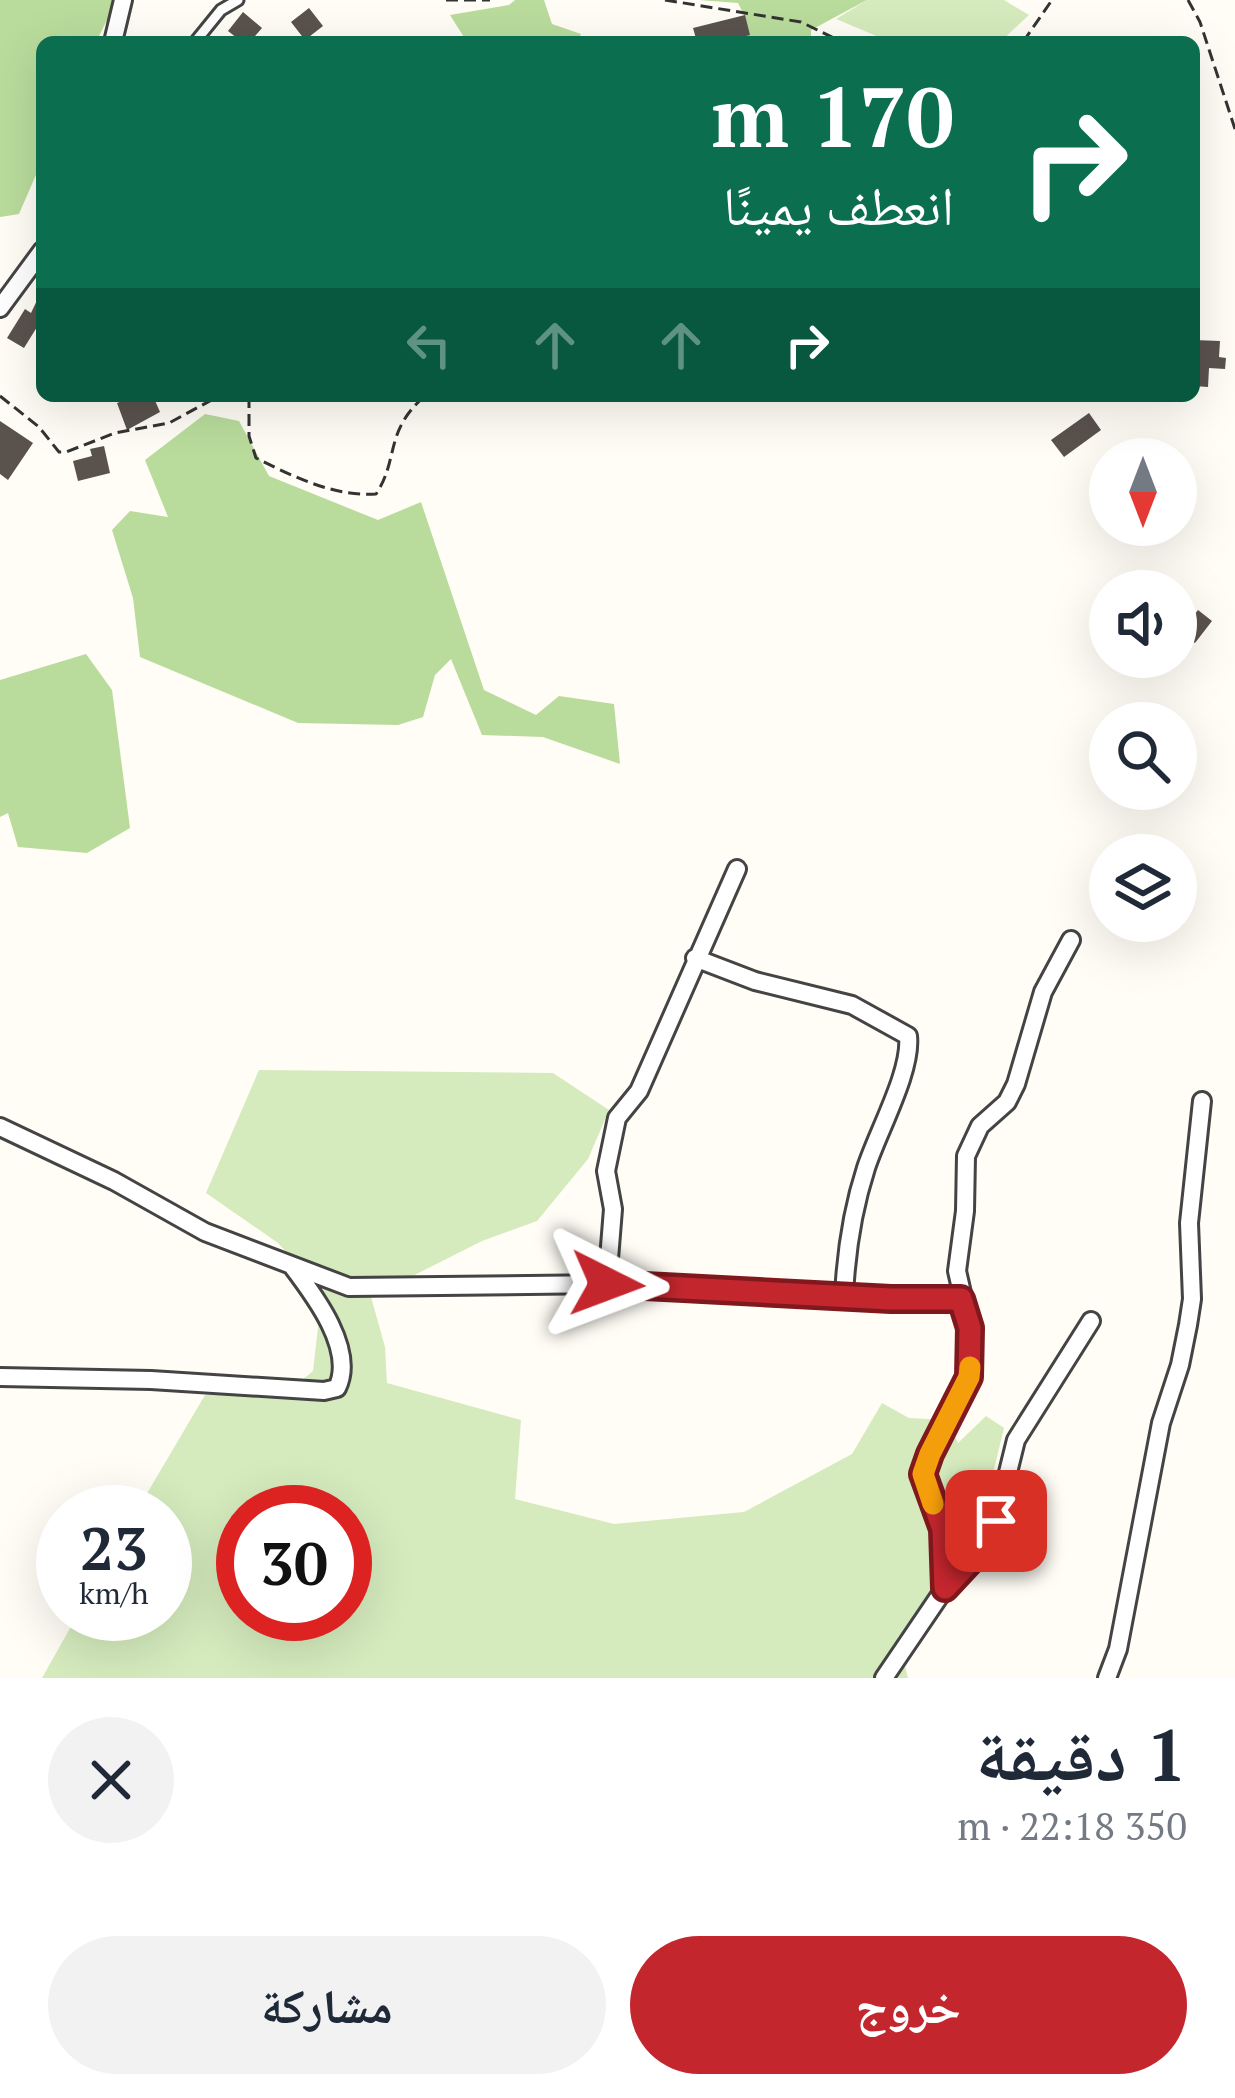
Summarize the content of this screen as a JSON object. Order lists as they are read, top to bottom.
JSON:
{
  "north": "bottom",
  "page": {
    "turn": ["170 m", "انعطف يمينًا"],
    "speed": "23 km/h",
    "limit": "30",
    "heading": ["1 دقيقة", "350 m · 22:18"],
    "buttons": ["خروج", "مشاركة"]
  }
}
